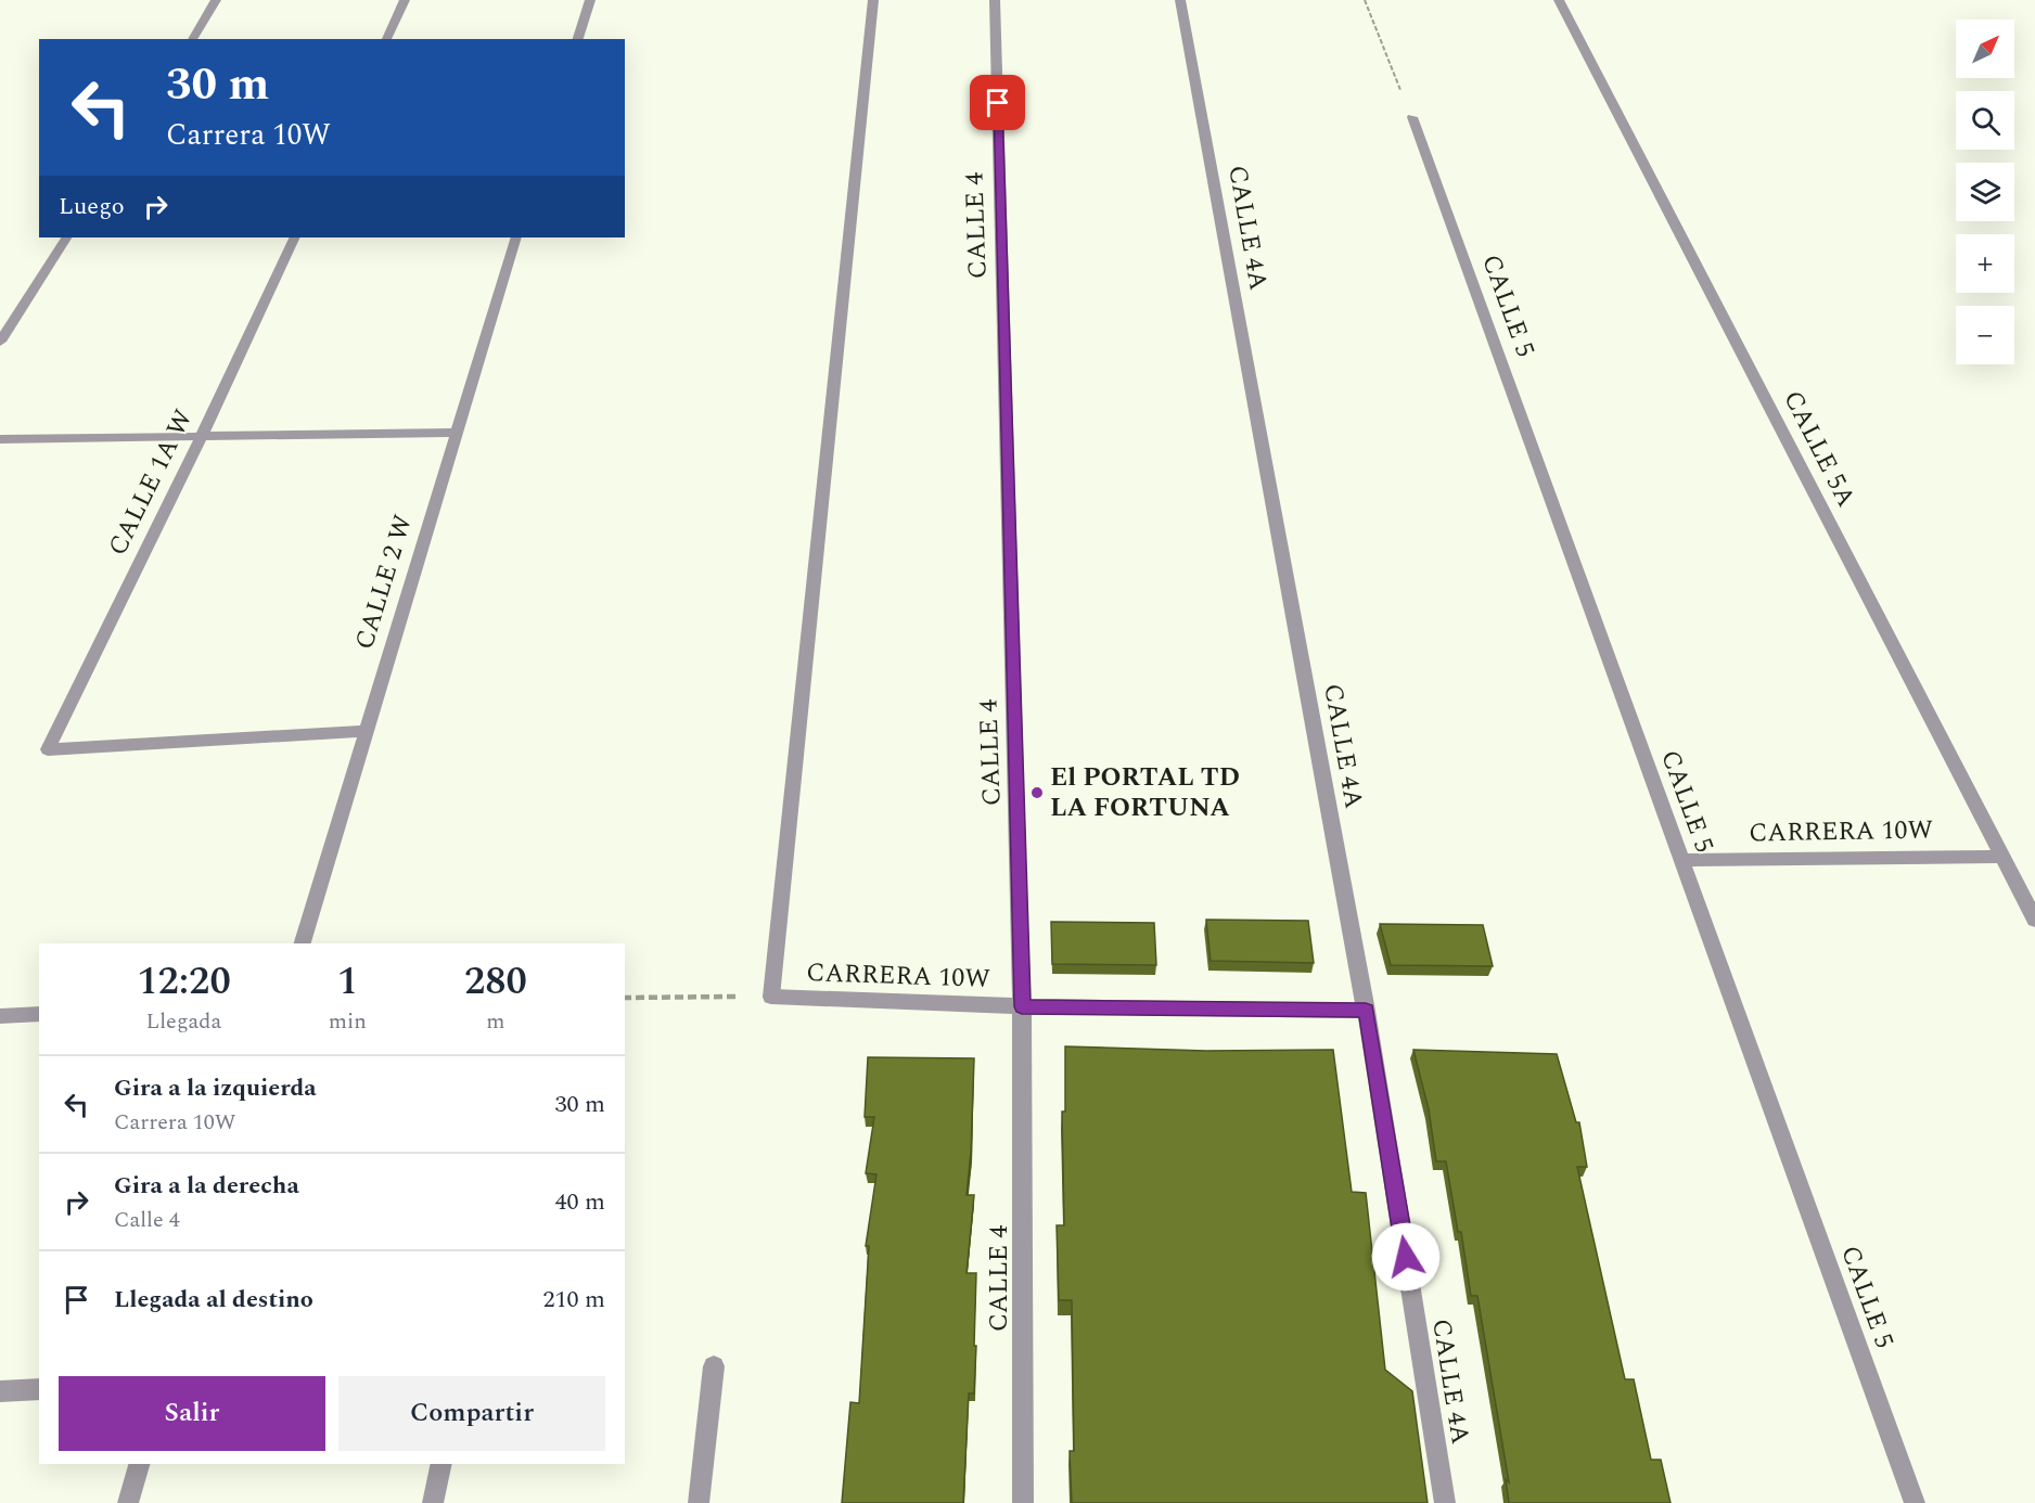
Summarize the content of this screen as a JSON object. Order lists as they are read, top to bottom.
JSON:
{
  "streets": {
    "street": [
      "CALLE 4",
      "CALLE 4A",
      "CALLE 5",
      "CALLE 5A",
      "CALLE 1A W",
      "CALLE 2 W",
      "CARRERA 10W"
    ]
  },
  "crossings": [
    ["CALLE 4", "CARRERA 10W"],
    ["CALLE 4A", "CARRERA 10W"],
    ["CALLE 5", "CARRERA 10W"],
    ["CALLE 5A", "CARRERA 10W"],
    ["CALLE 1A W", "CALLE 2 W"]
  ],
  "places": ["El PORTAL TD LA FORTUNA"],
  "north": "top right",
  "page": {
    "map_buttons": ["+", "−"],
    "turn": ["30 m", "Carrera 10W"],
    "then": "Luego",
    "eta": [
      "12:20",
      "Llegada",
      "1",
      "min",
      "280",
      "m"
    ],
    "list": [
      {
        "name": "Gira a la izquierda",
        "note": "Carrera 10W",
        "value": "30 m"
      },
      {
        "name": "Gira a la derecha",
        "note": "Calle 4",
        "value": "40 m"
      },
      {
        "name": "Llegada al destino",
        "value": "210 m"
      }
    ],
    "buttons": ["Salir", "Compartir"]
  }
}
